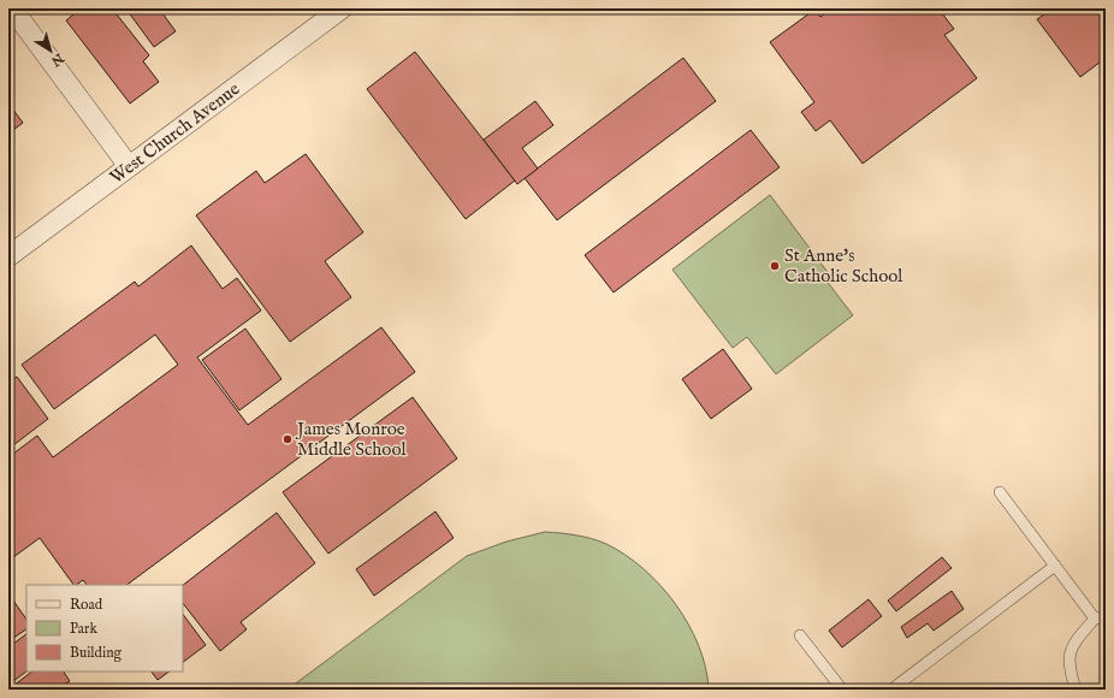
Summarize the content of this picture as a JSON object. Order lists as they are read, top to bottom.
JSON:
{
  "streets": {
    "street": ["West Church Avenue"]
  },
  "places": ["St Anne's Catholic School", "James Monroe Middle School"],
  "legend": ["Road", "Park", "Building"],
  "north": "bottom right"
}
